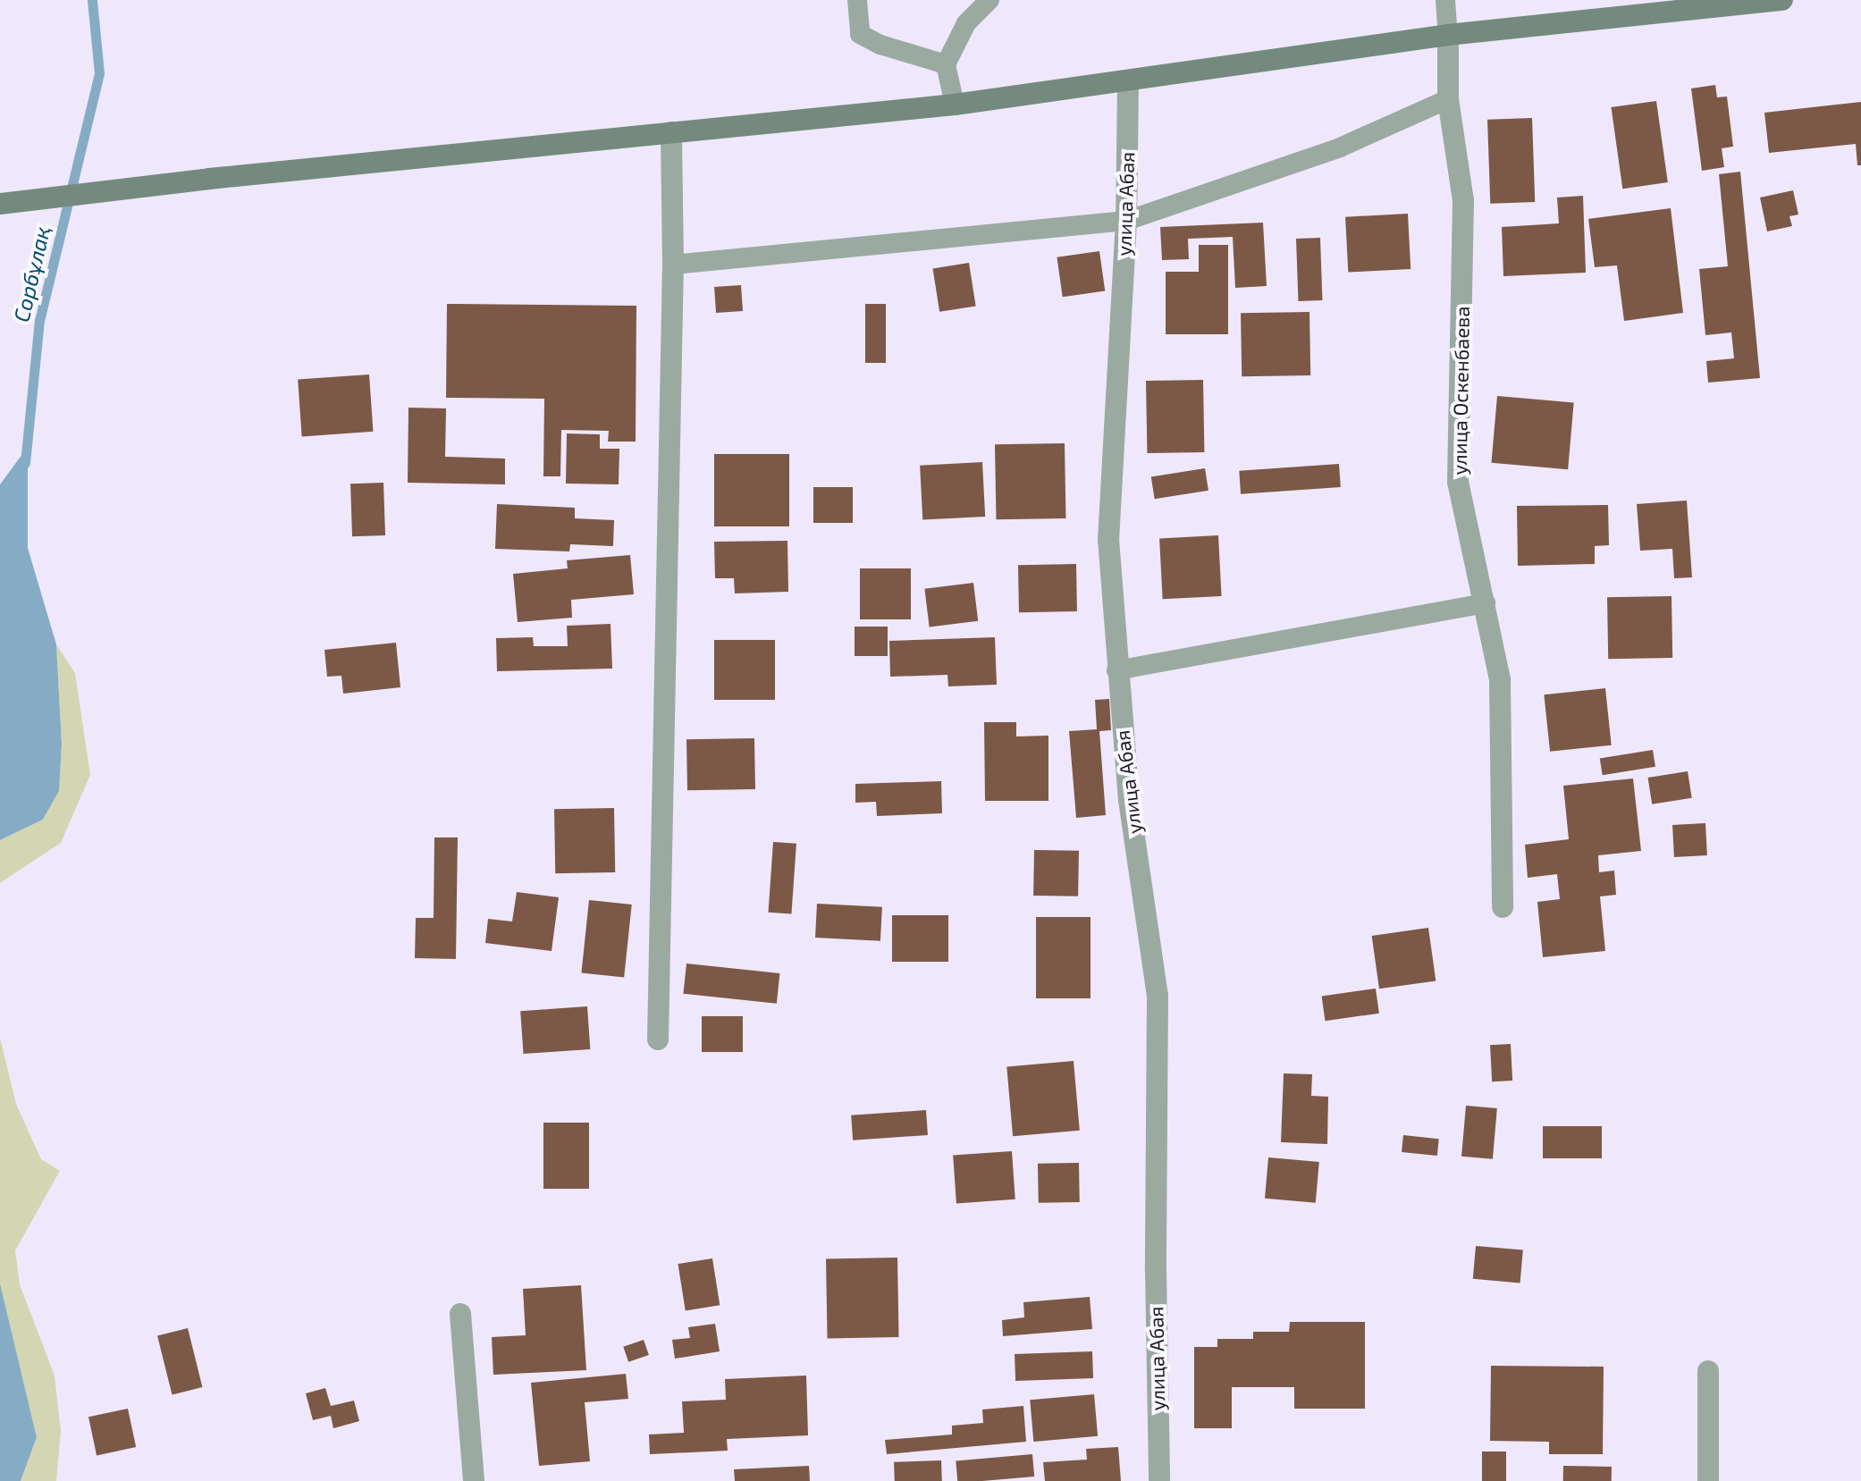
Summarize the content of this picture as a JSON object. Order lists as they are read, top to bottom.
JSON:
{
  "streets": {
    "street": ["улица Абая", "улица Оскенбаева"]
  },
  "water": ["Сорбұлақ"]
}
